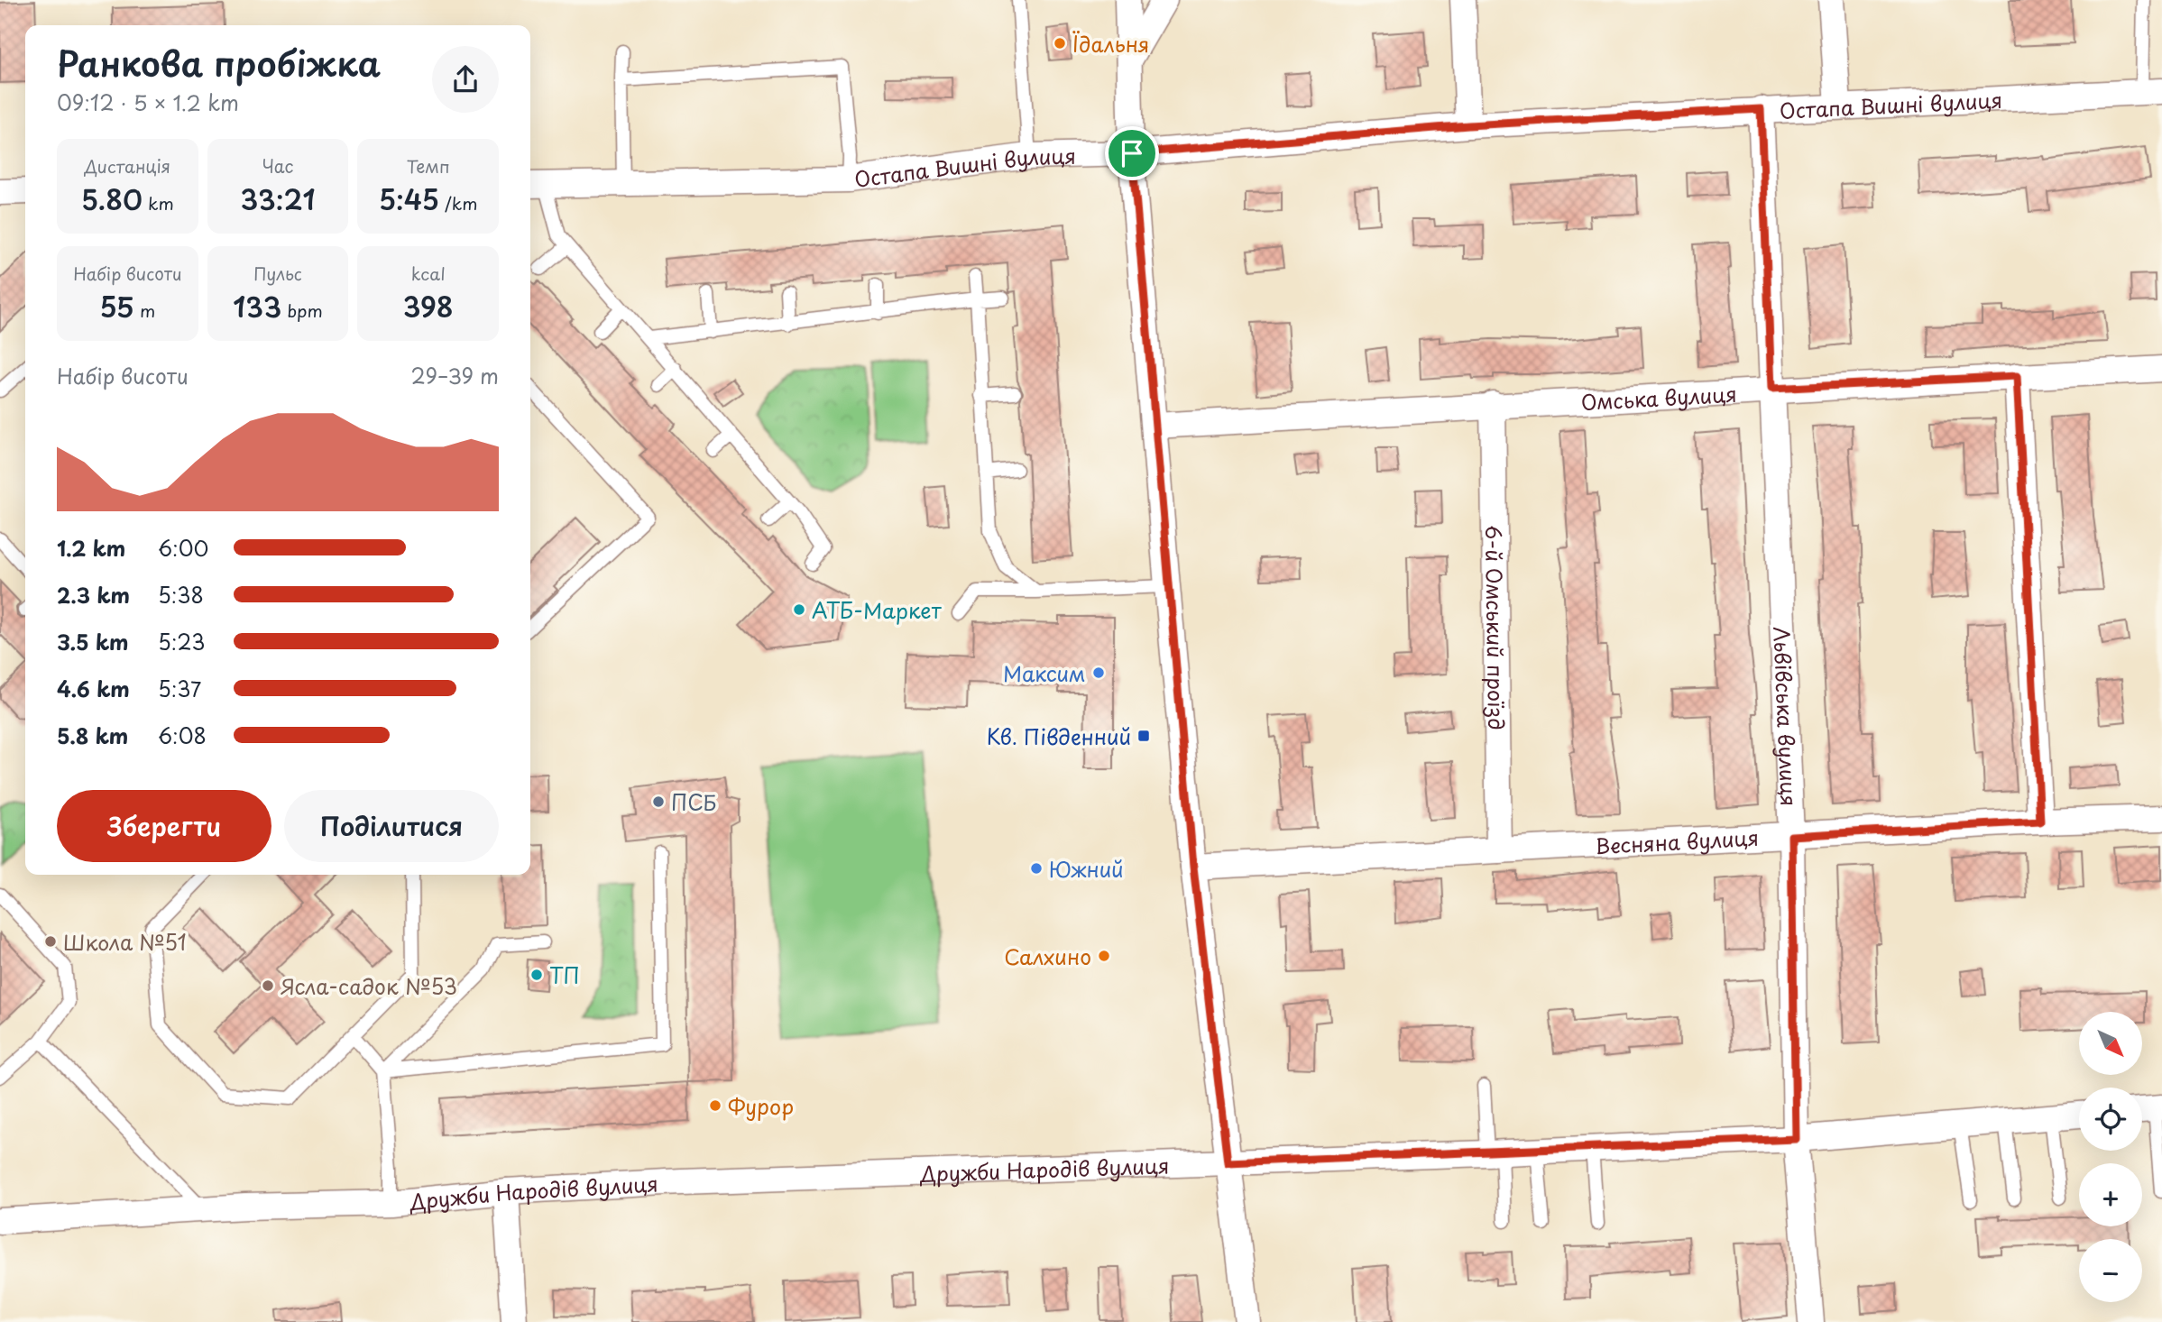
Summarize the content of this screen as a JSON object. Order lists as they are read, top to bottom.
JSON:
{
  "streets": {
    "street": [
      "Остапа Вишні вулиця",
      "Омська вулиця",
      "6-й Омський проїзд",
      "Львівська вулиця",
      "Весняна вулиця",
      "Дружби Народів вулиця"
    ]
  },
  "crossings": [
    ["Остапа Вишні вулиця", "Львівська вулиця"],
    ["Омська вулиця", "6-й Омський проїзд"],
    ["Омська вулиця", "Львівська вулиця"],
    ["6-й Омський проїзд", "Весняна вулиця"],
    ["Львівська вулиця", "Весняна вулиця"],
    ["Львівська вулиця", "Дружби Народів вулиця"]
  ],
  "places": {
    "other": [
      "Їдальня",
      "АТБ-Маркет",
      "Максим",
      "ПСБ",
      "Южний",
      "Школа №51",
      "Салхино",
      "ТП",
      "Ясла-садок №53",
      "Фурор"
    ],
    "transit": ["Кв. Південний"]
  },
  "north": "bottom right",
  "page": {
    "heading": ["Ранкова пробіжка", "09:12 · 5 × 1.2 km"],
    "stats": [
      ["Дистанція", "5.80 km"],
      ["Час", "33:21"],
      ["Темп", "5:45 /km"],
      ["Набір висоти", "55 m"],
      ["Пульс", "133 bpm"],
      ["kcal", "398"]
    ],
    "chart": ["Набір висоти", "29–39 m"],
    "list": [
      {
        "name": "1.2 km",
        "note": "6:00"
      },
      {
        "name": "2.3 km",
        "note": "5:38"
      },
      {
        "name": "3.5 km",
        "note": "5:23"
      },
      {
        "name": "4.6 km",
        "note": "5:37"
      },
      {
        "name": "5.8 km",
        "note": "6:08"
      }
    ],
    "buttons": ["Зберегти", "Поділитися"],
    "map_buttons": ["+", "−"]
  }
}
